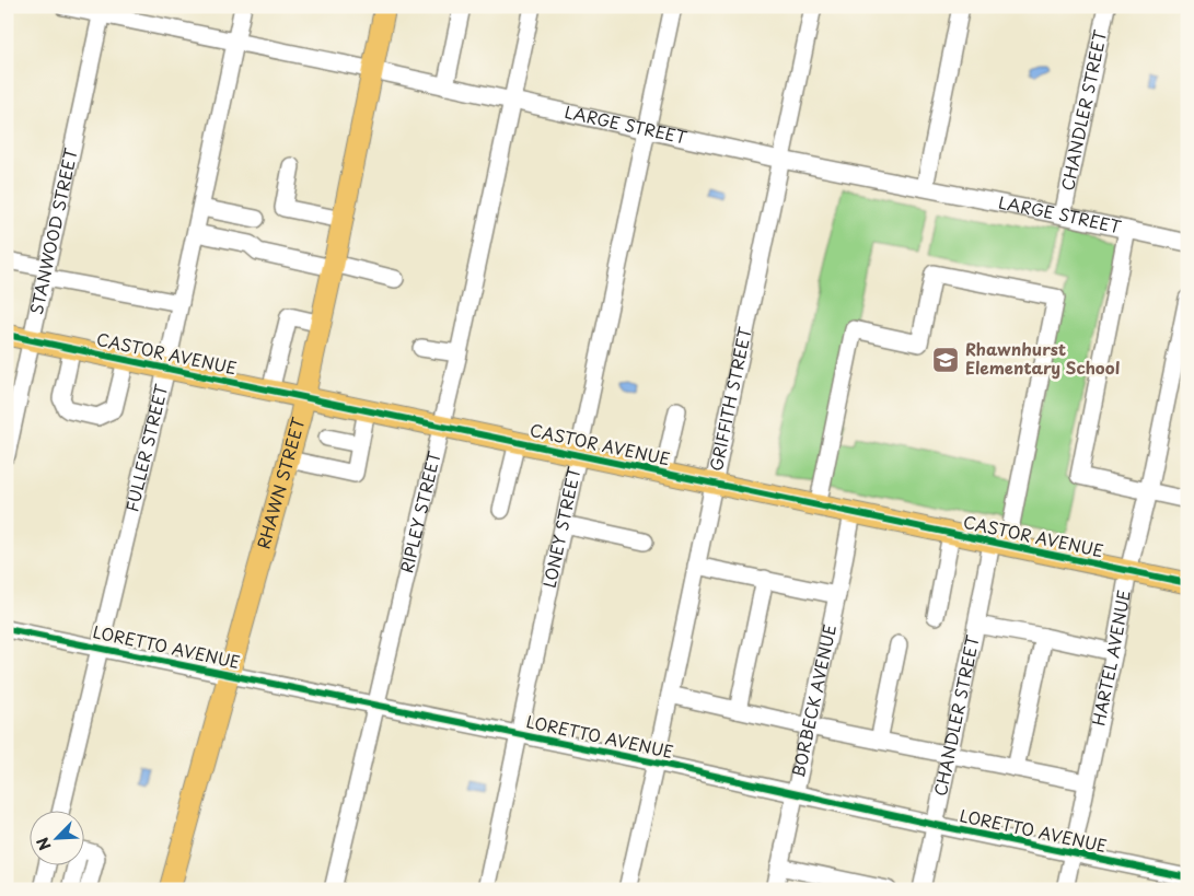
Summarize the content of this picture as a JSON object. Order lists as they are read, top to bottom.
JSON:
{
  "streets": {
    "main road": ["CASTOR AVENUE", "RHAWN STREET"],
    "street": [
      "CHANDLER STREET",
      "LARGE STREET",
      "STANWOOD STREET",
      "GRIFFITH STREET",
      "FULLER STREET",
      "RIPLEY STREET",
      "LONEY STREET",
      "LORETTO AVENUE",
      "HARTEL AVENUE",
      "BORBECK AVENUE"
    ]
  },
  "crossings": [
    ["CHANDLER STREET", "LARGE STREET"],
    ["CHANDLER STREET", "CASTOR AVENUE"],
    ["CHANDLER STREET", "LORETTO AVENUE"],
    ["LARGE STREET", "STANWOOD STREET"],
    ["LARGE STREET", "GRIFFITH STREET"],
    ["LARGE STREET", "FULLER STREET"],
    ["LARGE STREET", "RHAWN STREET"],
    ["LARGE STREET", "RIPLEY STREET"],
    ["LARGE STREET", "LONEY STREET"],
    ["STANWOOD STREET", "CASTOR AVENUE"],
    ["CASTOR AVENUE", "GRIFFITH STREET"],
    ["CASTOR AVENUE", "FULLER STREET"],
    ["CASTOR AVENUE", "RHAWN STREET"],
    ["CASTOR AVENUE", "RIPLEY STREET"],
    ["CASTOR AVENUE", "LONEY STREET"],
    ["CASTOR AVENUE", "HARTEL AVENUE"],
    ["CASTOR AVENUE", "BORBECK AVENUE"],
    ["GRIFFITH STREET", "LORETTO AVENUE"],
    ["FULLER STREET", "LORETTO AVENUE"],
    ["RHAWN STREET", "LORETTO AVENUE"],
    ["RIPLEY STREET", "LORETTO AVENUE"],
    ["LONEY STREET", "LORETTO AVENUE"],
    ["LORETTO AVENUE", "HARTEL AVENUE"],
    ["LORETTO AVENUE", "BORBECK AVENUE"]
  ],
  "places": {
    "school or university": ["Rhawnhurst Elementary School"]
  },
  "north": "bottom left"
}
